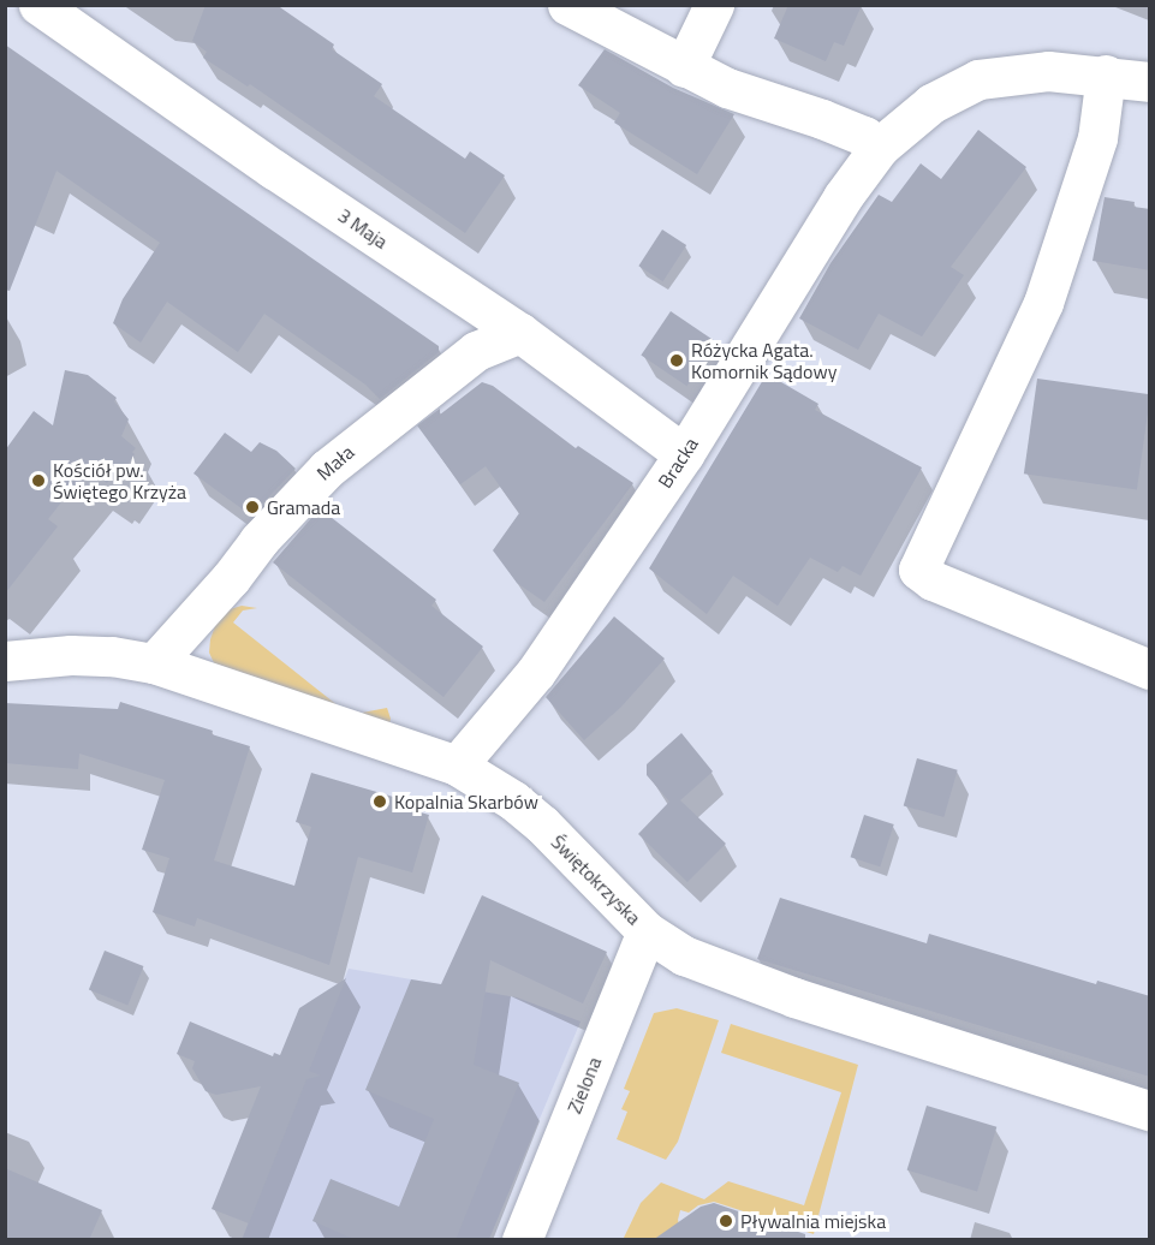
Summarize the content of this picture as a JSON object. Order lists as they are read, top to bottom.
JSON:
{
  "streets": {
    "street": [
      "3 Maja",
      "Mała",
      "Bracka",
      "Świętokrzyska",
      "Zielona"
    ]
  },
  "crossings": [
    ["3 Maja", "Mała"],
    ["3 Maja", "Bracka"],
    ["Mała", "Świętokrzyska"],
    ["Bracka", "Świętokrzyska"],
    ["Świętokrzyska", "Zielona"]
  ],
  "places": [
    "Różycka Agata. Komornik Sądowy",
    "Kościół pw. Świętego Krzyża",
    "Gramada",
    "Kopalnia Skarbów",
    "Pływalnia miejska"
  ]
}
